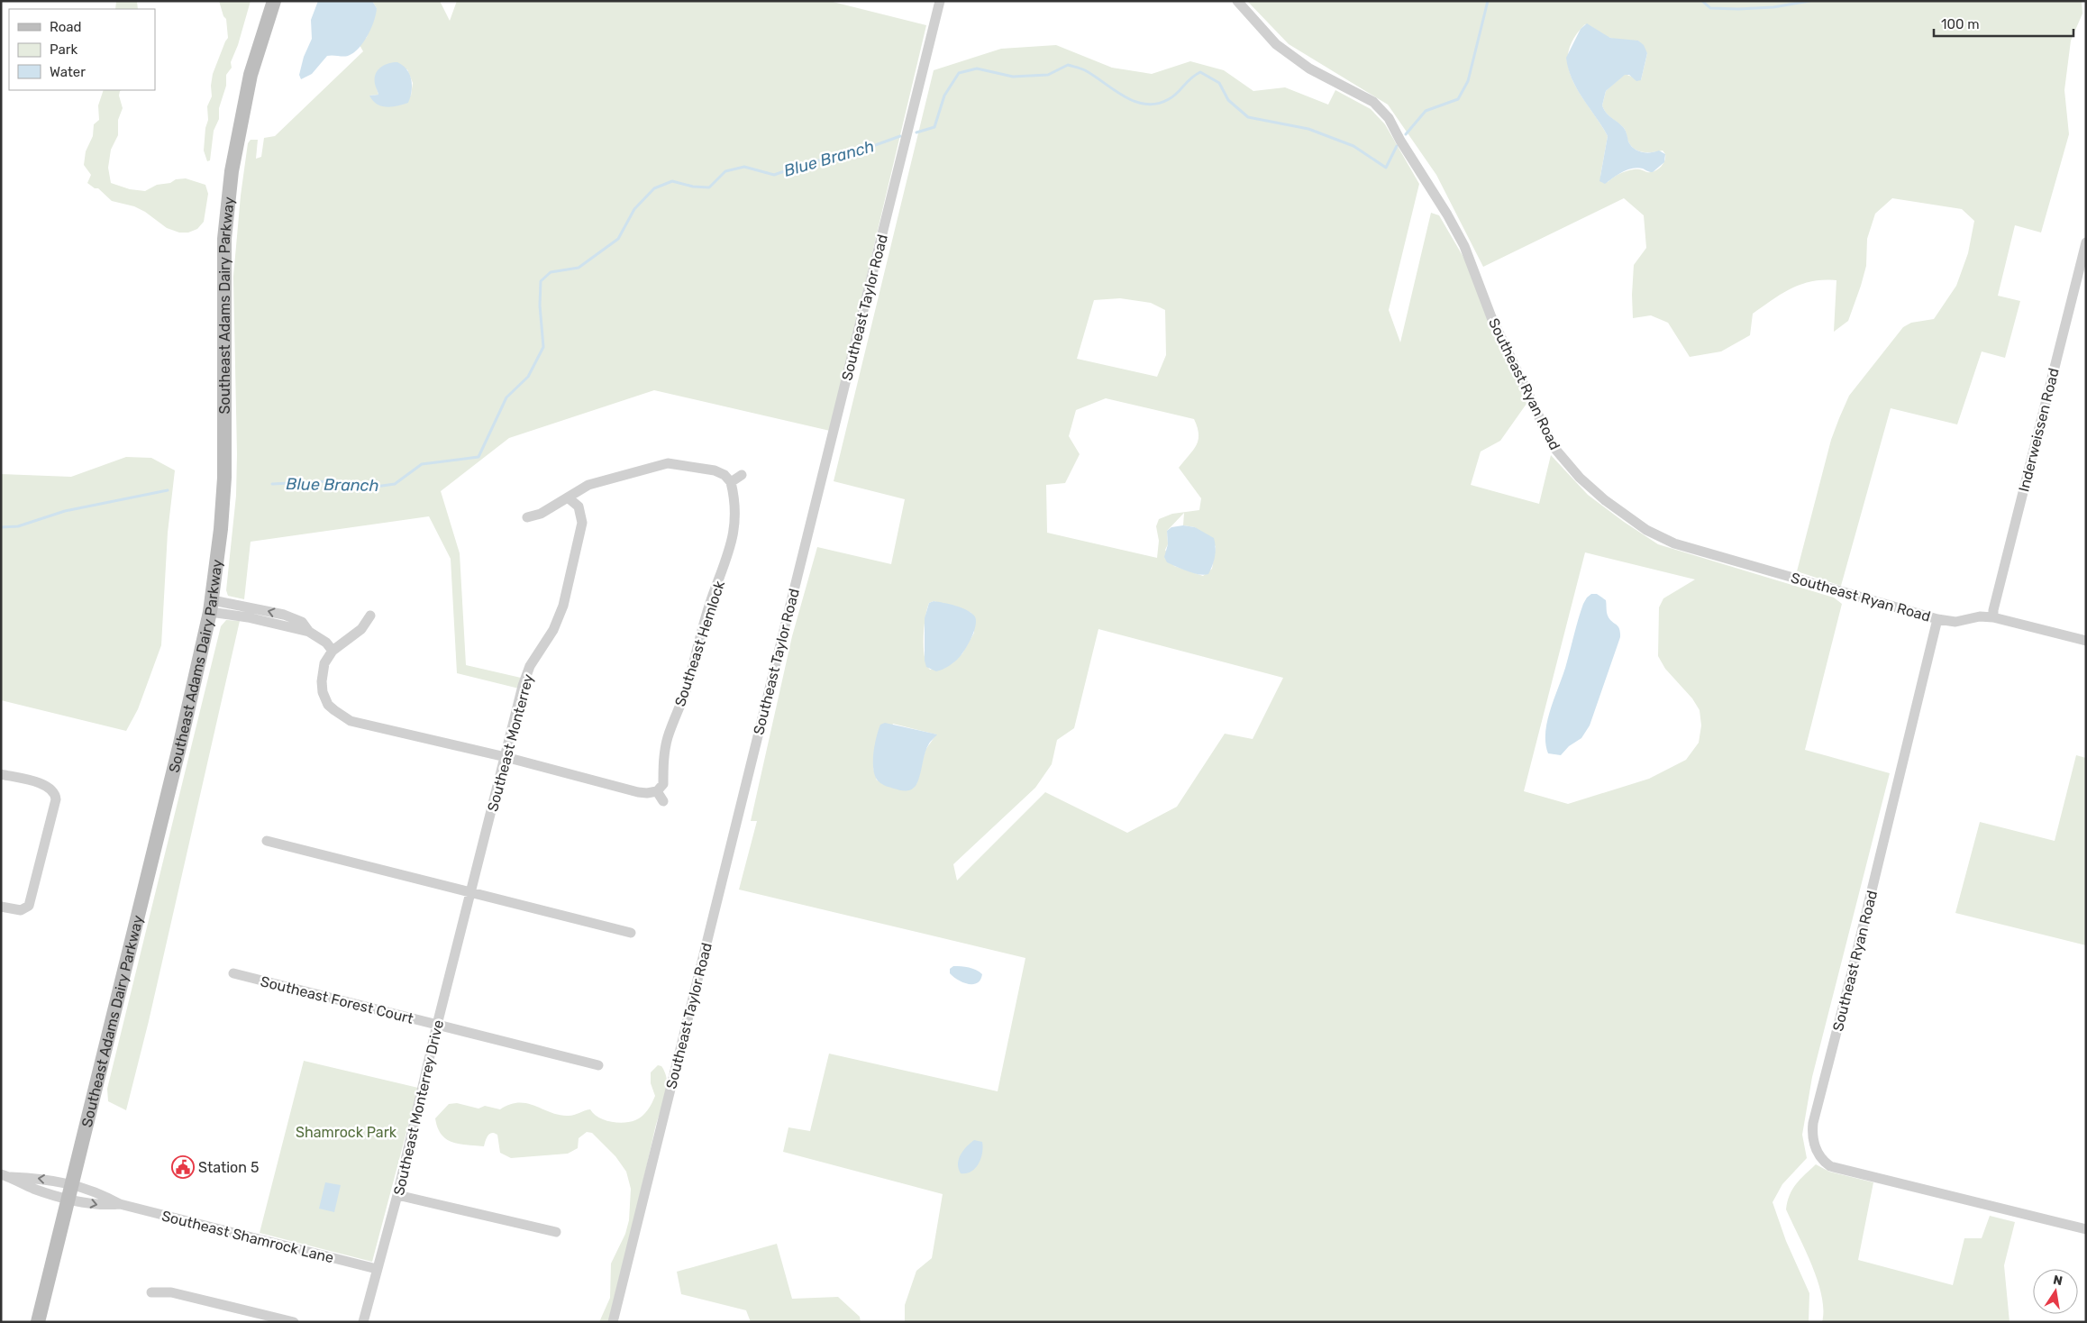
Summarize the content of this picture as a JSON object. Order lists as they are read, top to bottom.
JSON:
{
  "streets": {
    "main road": ["Southeast Adams Dairy Parkway"],
    "street": [
      "Southeast Taylor Road",
      "Southeast Ryan Road",
      "Inderweissen Road",
      "Southeast Hemlock",
      "Southeast Monterrey",
      "Southeast Forest Court",
      "Southeast Monterrey Drive",
      "Southeast Shamrock Lane"
    ]
  },
  "crossings": [
    ["Southeast Adams Dairy Parkway", "Southeast Shamrock Lane"],
    ["Southeast Monterrey", "Southeast Monterrey Drive"],
    ["Southeast Forest Court", "Southeast Monterrey Drive"],
    ["Southeast Monterrey Drive", "Southeast Shamrock Lane"]
  ],
  "water": ["Blue Branch"],
  "parks": ["Shamrock Park"],
  "places": {
    "public building": ["Station 5"]
  },
  "legend": ["Road", "Park", "Water"],
  "scale_bar": "100 m",
  "north": "top"
}
